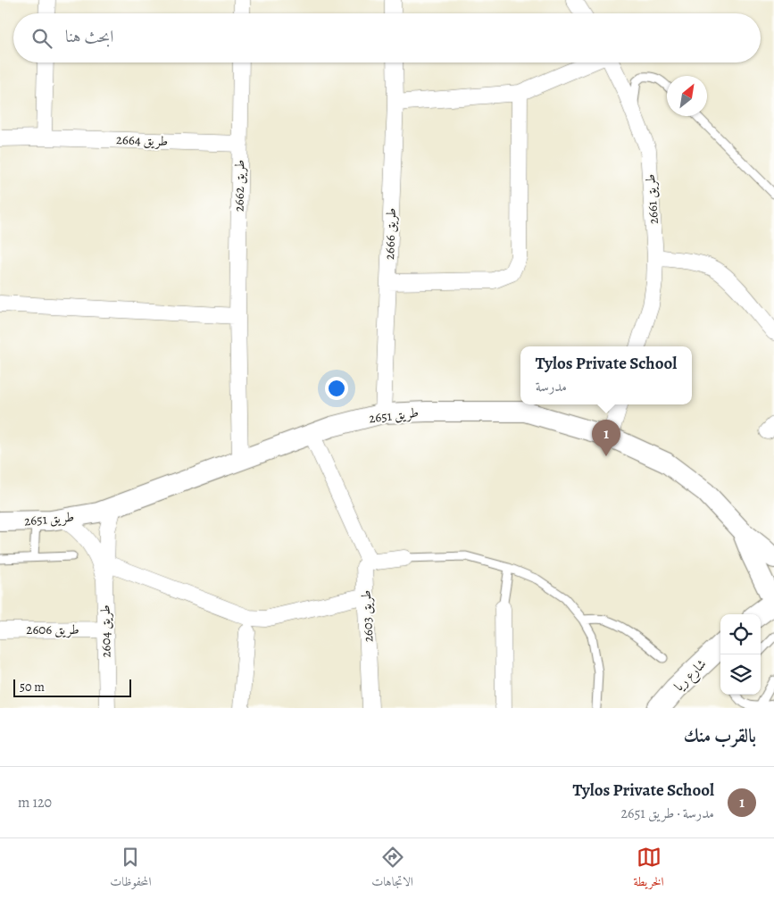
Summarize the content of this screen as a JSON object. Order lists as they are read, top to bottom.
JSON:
{
  "streets": {
    "main road": ["شارع ريا"],
    "street": [
      "طريق 2664",
      "طريق 2662",
      "طريق 2661",
      "طريق 2666",
      "طريق 2651",
      "طريق 2603",
      "طريق 2606",
      "طريق 2604"
    ]
  },
  "crossings": [
    ["طريق 2664", "طريق 2662"],
    ["طريق 2662", "طريق 2651"],
    ["طريق 2666", "طريق 2651"],
    ["طريق 2651", "طريق 2604"],
    ["طريق 2606", "طريق 2604"]
  ],
  "scale_bar": "50 m",
  "north": "top right",
  "page": {
    "search": "ابحث هنا",
    "popup": ["Tylos Private School", "مدرسة"],
    "pins": "1",
    "scale": "50 m",
    "heading": "بالقرب منك",
    "list": [
      {
        "mark": "1",
        "name": "Tylos Private School",
        "note": "مدرسة · طريق 2651",
        "value": "120 m"
      }
    ],
    "nav": ["الخريطة", "الاتجاهات", "المحفوظات"]
  }
}
